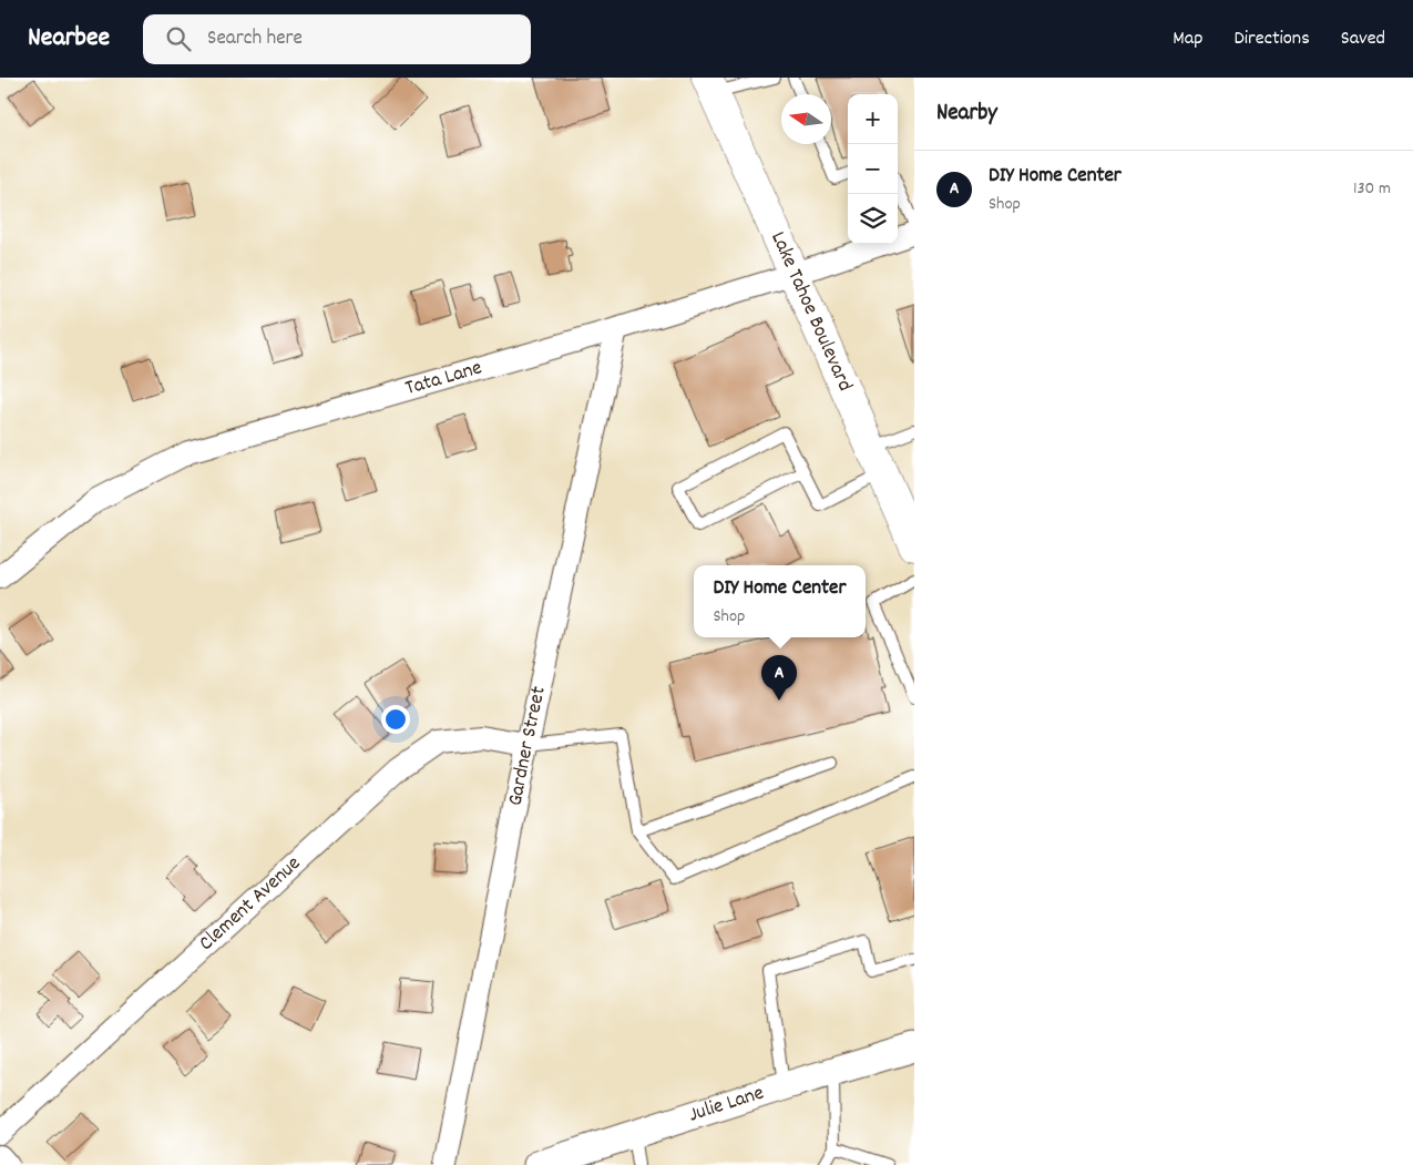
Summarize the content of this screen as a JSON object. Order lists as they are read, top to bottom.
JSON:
{
  "streets": {
    "main road": ["Lake Tahoe Boulevard"],
    "street": [
      "Tata Lane",
      "Gardner Street",
      "Clement Avenue",
      "Julie Lane"
    ]
  },
  "crossings": [
    ["Lake Tahoe Boulevard", "Tata Lane"],
    ["Tata Lane", "Gardner Street"],
    ["Gardner Street", "Clement Avenue"]
  ],
  "north": "left",
  "page": {
    "header": "Nearbee",
    "search": "Search here",
    "nav": ["Map", "Directions", "Saved"],
    "heading": "Nearby",
    "map_buttons": ["+", "−"],
    "list": [
      {
        "mark": "A",
        "name": "DIY Home Center",
        "note": "Shop",
        "value": "130 m"
      }
    ],
    "popup": ["DIY Home Center", "Shop"],
    "pins": "A"
  }
}
